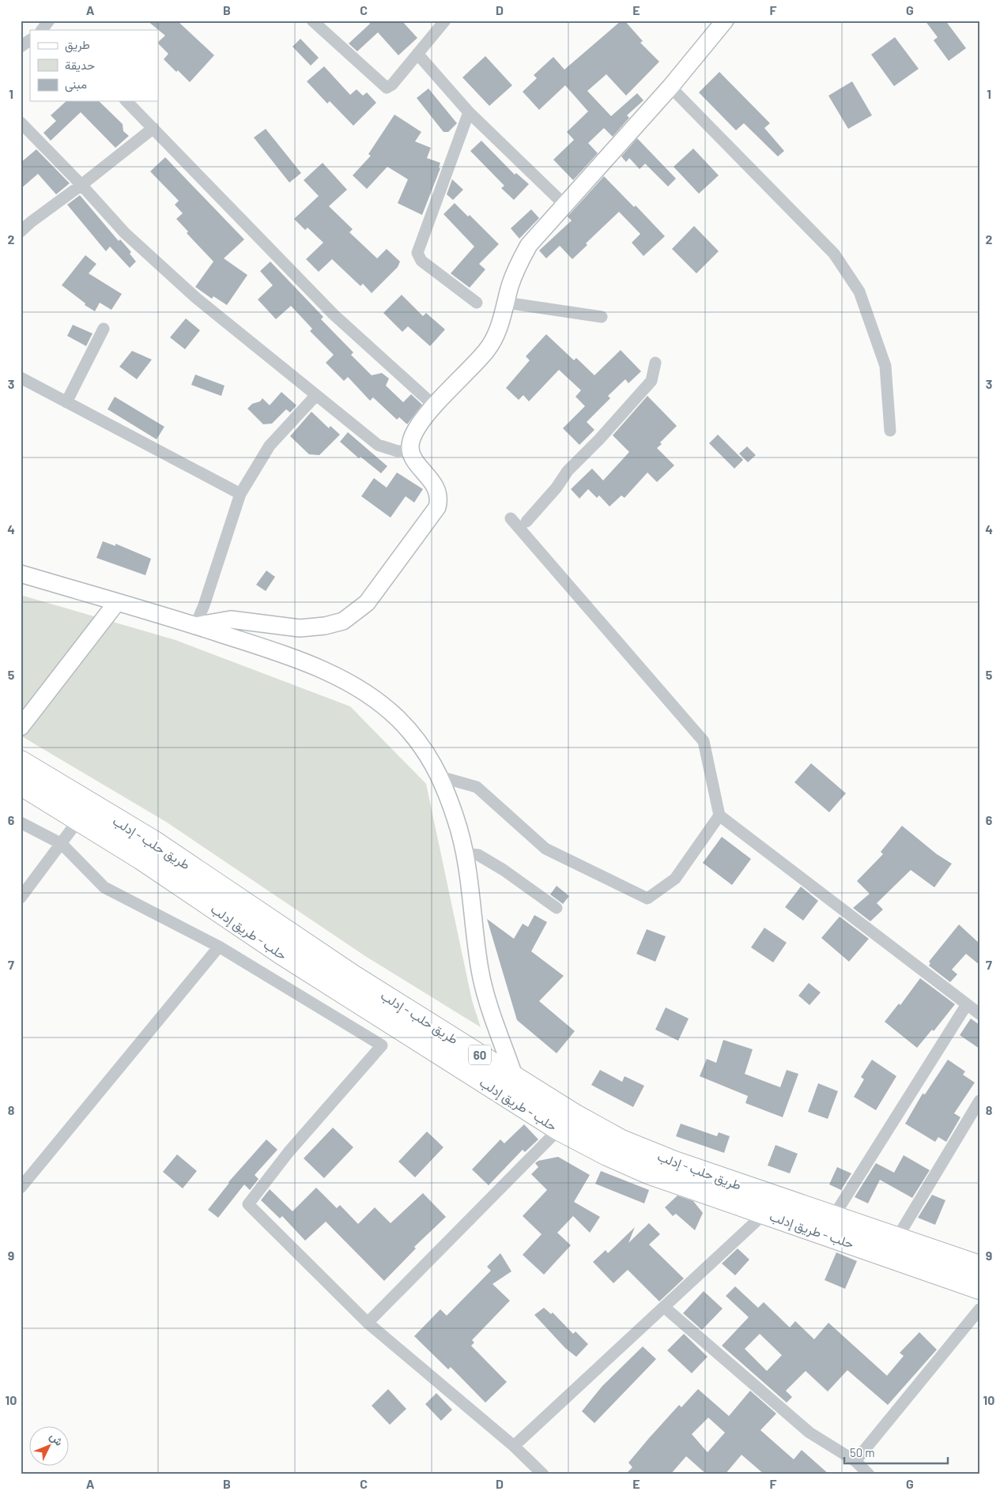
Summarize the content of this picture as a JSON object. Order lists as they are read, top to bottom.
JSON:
{
  "streets": {
    "highway": ["طريق حلب - إدلب", "حلب - طريق إدلب", "60"]
  },
  "legend": ["طريق", "حديقة", "مبنى"],
  "scale_bar": "50 m",
  "north": "top right",
  "grid": {
    "columns": [
      "A",
      "B",
      "C",
      "D",
      "E",
      "F",
      "G"
    ],
    "rows": [
      "1",
      "2",
      "3",
      "4",
      "5",
      "6",
      "7",
      "8",
      "9",
      "10"
    ]
  }
}
